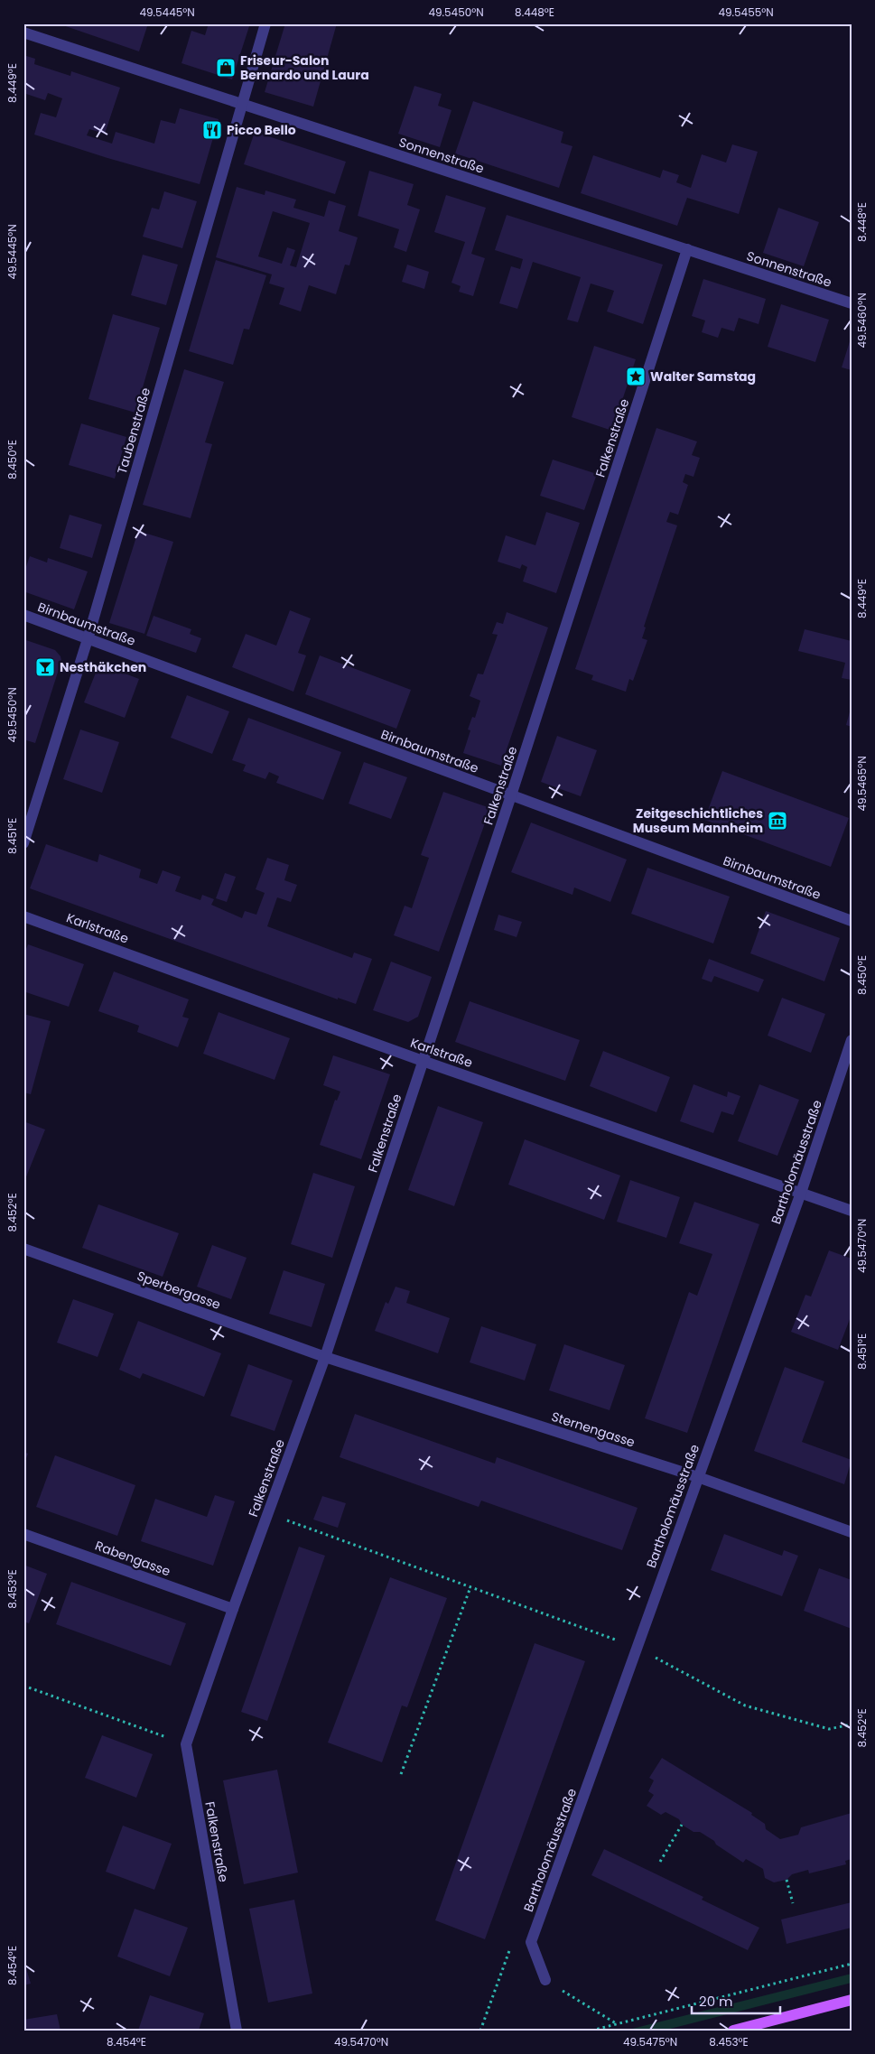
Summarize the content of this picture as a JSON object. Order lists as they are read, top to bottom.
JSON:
{
  "streets": {
    "street": [
      "Sonnenstraße",
      "Taubenstraße",
      "Falkenstraße",
      "Birnbaumstraße",
      "Karlstraße",
      "Bartholomäusstraße",
      "Sperbergasse",
      "Sternengasse",
      "Rabengasse"
    ]
  },
  "crossings": [
    ["Sonnenstraße", "Taubenstraße"],
    ["Sonnenstraße", "Falkenstraße"],
    ["Taubenstraße", "Birnbaumstraße"],
    ["Falkenstraße", "Birnbaumstraße"],
    ["Falkenstraße", "Karlstraße"],
    ["Falkenstraße", "Sperbergasse"],
    ["Falkenstraße", "Sternengasse"],
    ["Falkenstraße", "Rabengasse"],
    ["Karlstraße", "Bartholomäusstraße"],
    ["Bartholomäusstraße", "Sternengasse"],
    ["Sperbergasse", "Sternengasse"]
  ],
  "places": {
    "shop": ["Friseur-Salon Bernardo und Laura"],
    "restaurant": ["Picco Bello"],
    "place": ["Walter Samstag"],
    "bar": ["Nesthäkchen"],
    "museum": ["Zeitgeschichtliches Museum Mannheim"]
  },
  "scale_bar": "20 m",
  "coordinates": [
    "49.5445°N",
    "49.5450°N",
    "8.448°E",
    "49.5455°N",
    "8.449°E",
    "49.5460°N",
    "8.450°E",
    "49.5465°N",
    "8.451°E",
    "8.452°E",
    "49.5470°N",
    "8.453°E",
    "8.454°E",
    "49.5475°N"
  ]
}
